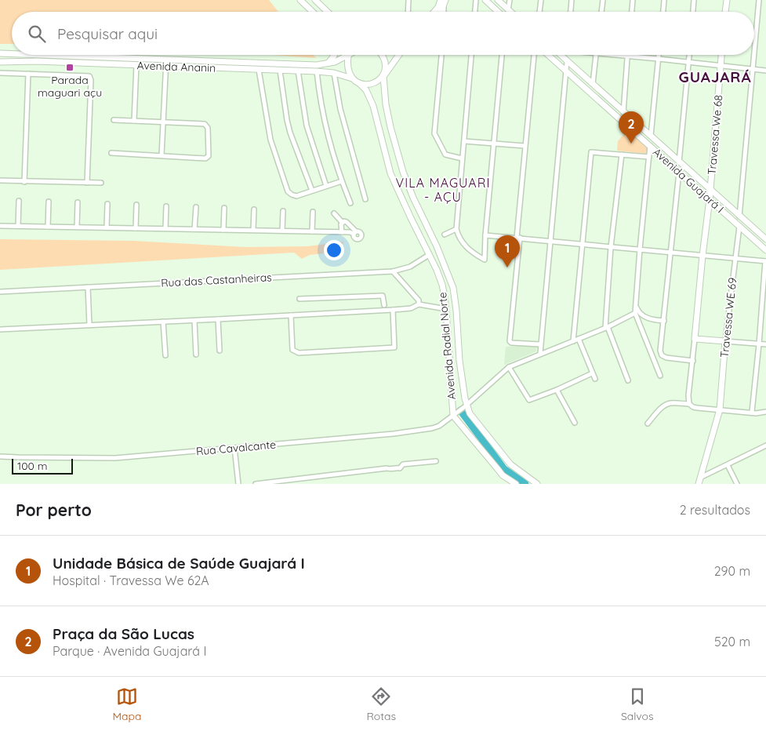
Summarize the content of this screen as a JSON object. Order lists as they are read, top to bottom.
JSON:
{
  "streets": {
    "main road": [
      "Avenida Ananin",
      "Travessa We 68",
      "Avenida Guajará I",
      "Travessa WE 69",
      "Avenida Radial Norte"
    ],
    "street": ["Rua das Castanheiras", "Rua Cavalcante"]
  },
  "crossings": [
    ["Avenida Ananin", "Avenida Radial Norte"],
    ["Travessa We 68", "Avenida Guajará I"],
    ["Avenida Guajará I", "Travessa WE 69"],
    ["Rua das Castanheiras", "Avenida Radial Norte"],
    ["Avenida Radial Norte", "Rua Cavalcante"]
  ],
  "districts": ["GUAJARÁ", "VILA MAGUARI - AÇU"],
  "places": {
    "transit": ["Parada maguari açu"]
  },
  "scale_bar": "100 m",
  "page": {
    "search": "Pesquisar aqui",
    "pins": ["2", "1"],
    "scale": "100 m",
    "heading": ["Por perto", "2 resultados"],
    "list": [
      {
        "mark": "1",
        "name": "Unidade Básica de Saúde Guajará I",
        "note": "Hospital · Travessa We 62A",
        "value": "290 m"
      },
      {
        "mark": "2",
        "name": "Praça da São Lucas",
        "note": "Parque · Avenida Guajará I",
        "value": "520 m"
      }
    ],
    "nav": ["Mapa", "Rotas", "Salvos"]
  }
}
